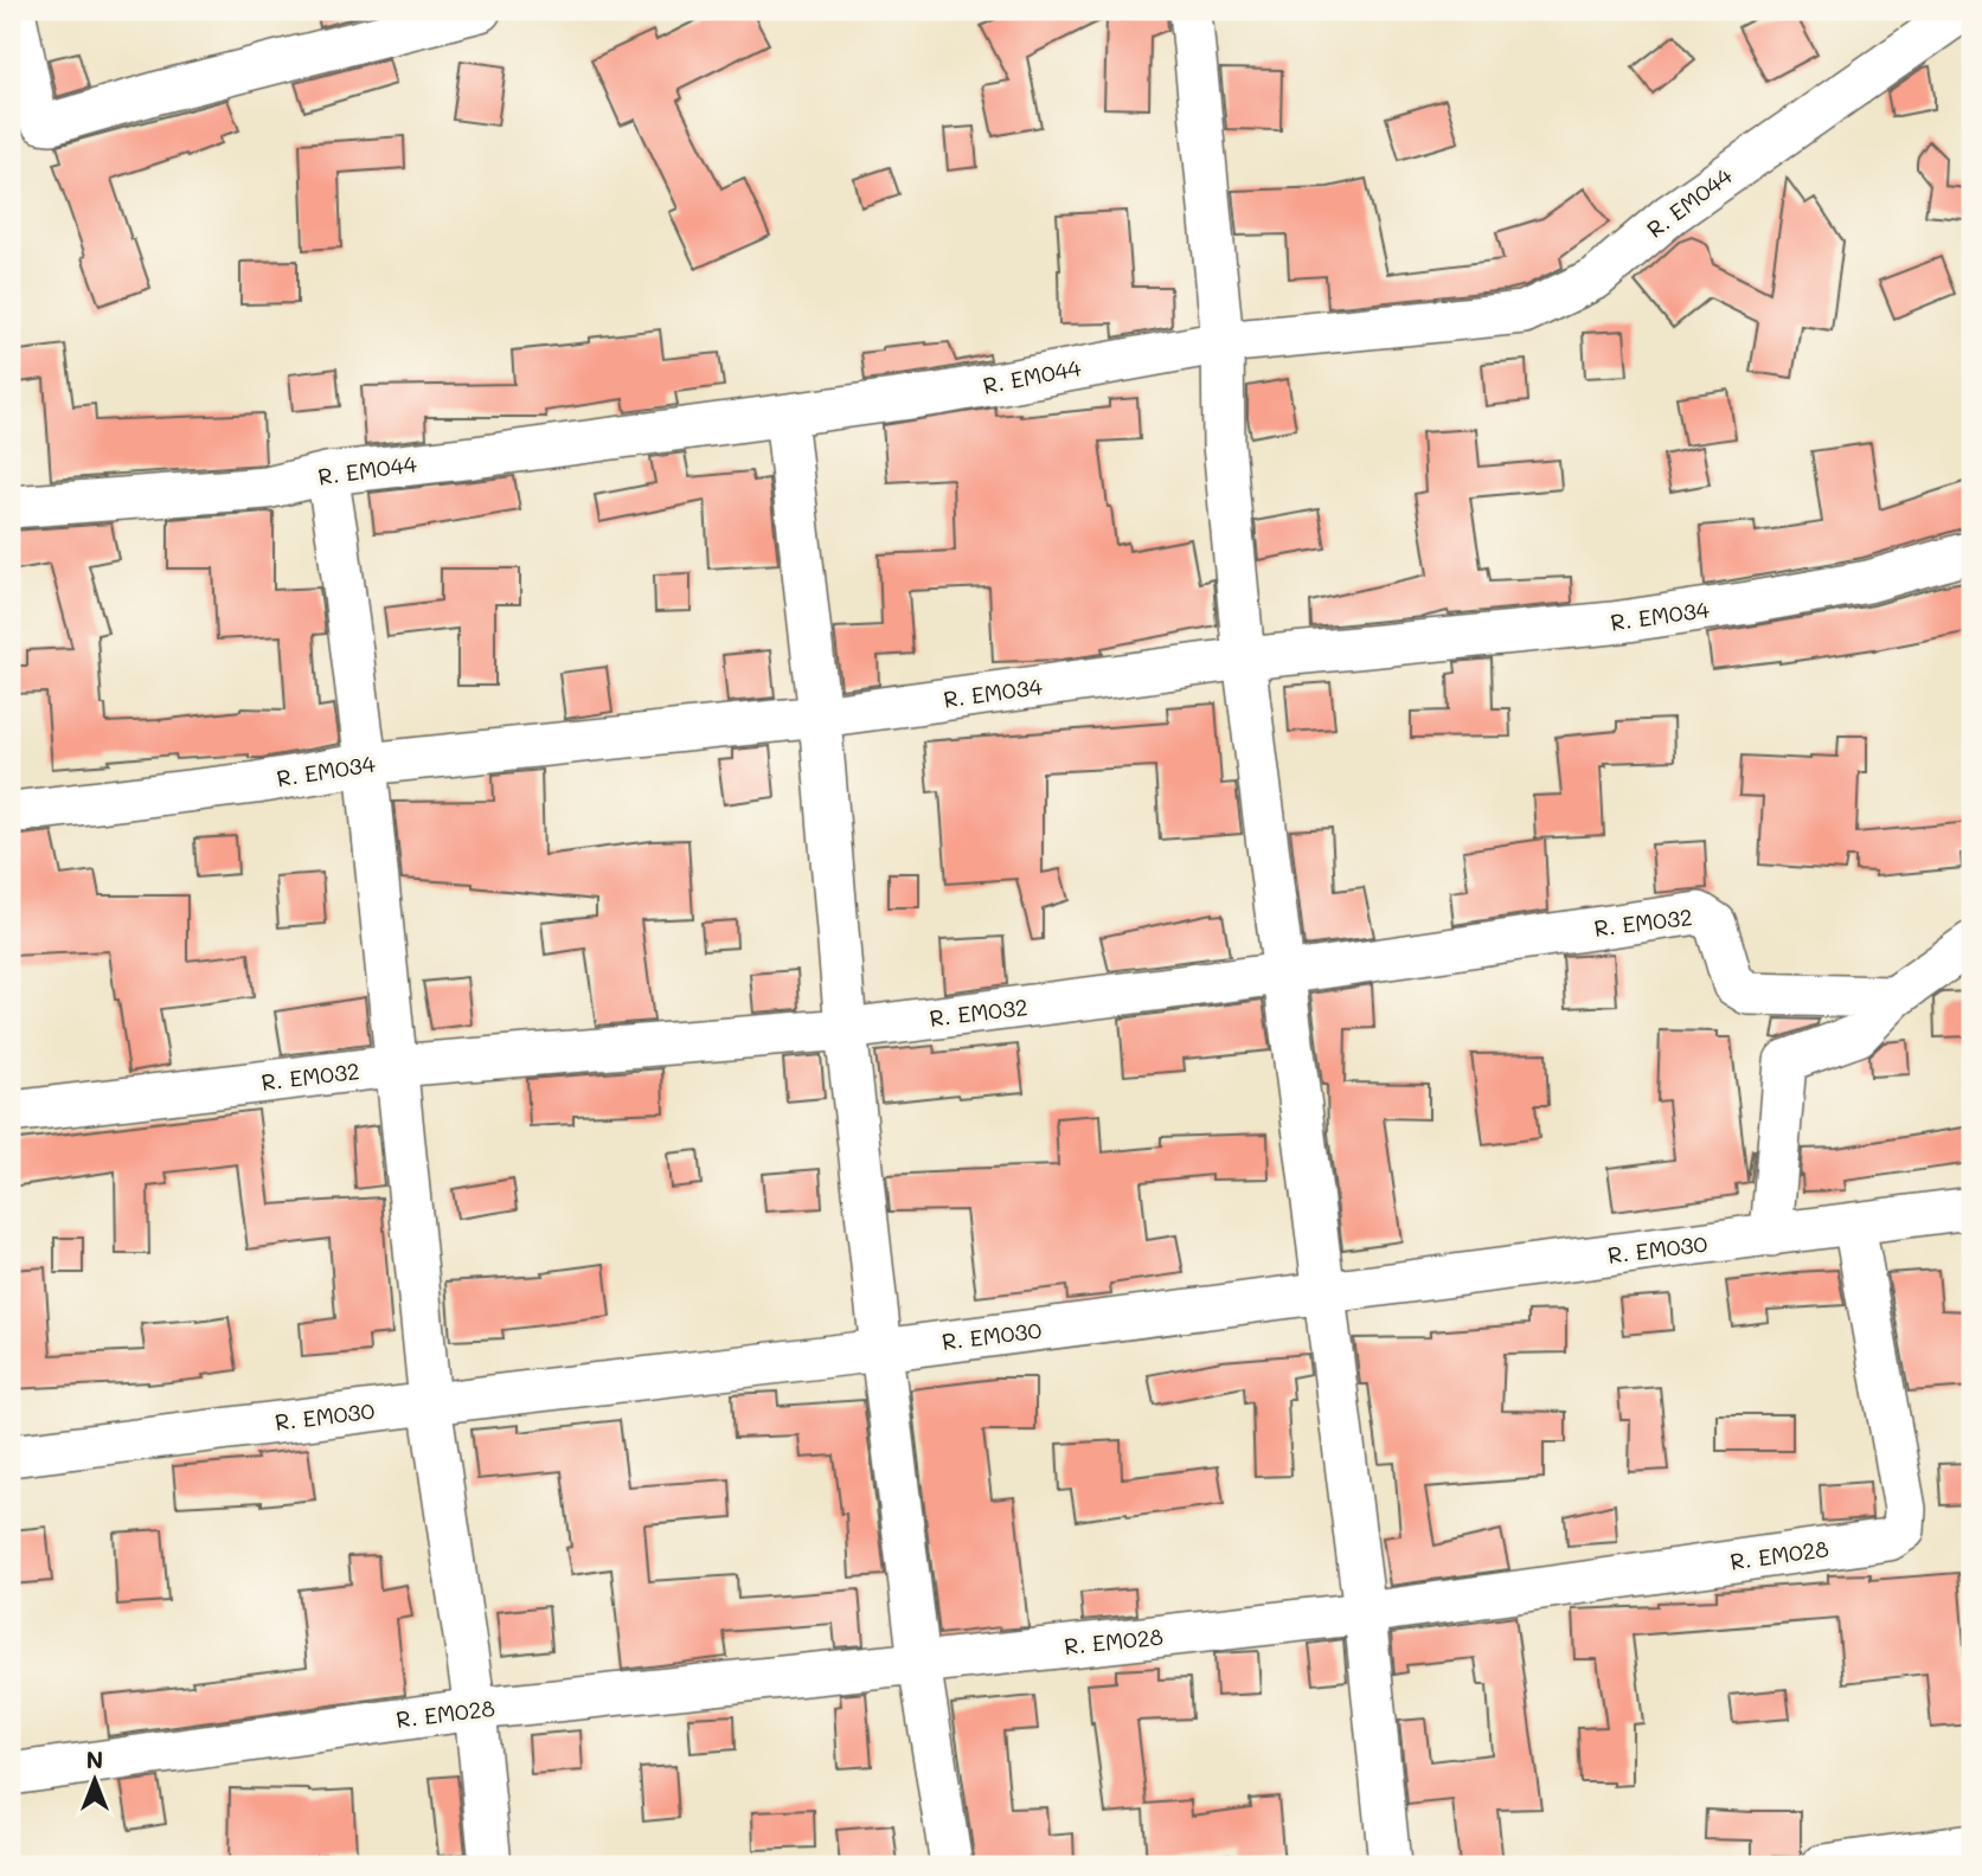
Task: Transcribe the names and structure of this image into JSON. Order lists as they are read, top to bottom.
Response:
{
  "streets": {
    "street": [
      "R. EM044",
      "R. EM034",
      "R. EM032",
      "R. EM030",
      "R. EM028"
    ]
  },
  "crossings": [
    ["R. EM030", "R. EM028"]
  ],
  "north": "top"
}
